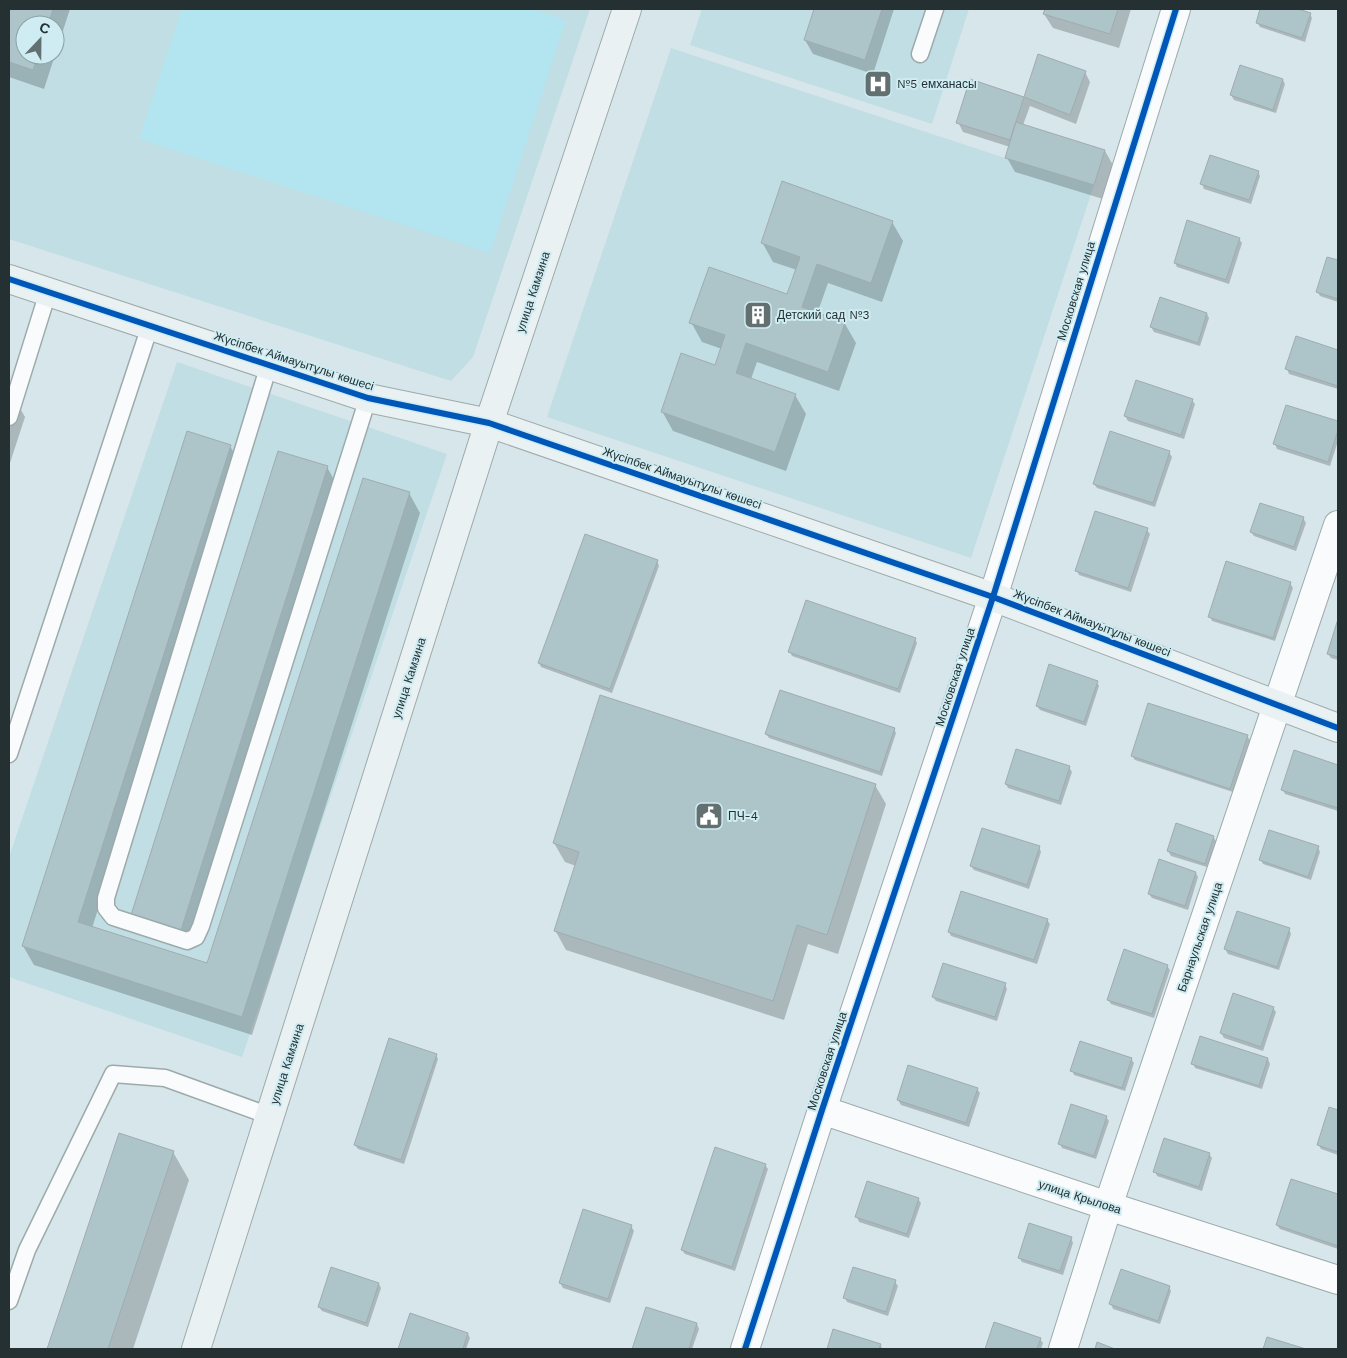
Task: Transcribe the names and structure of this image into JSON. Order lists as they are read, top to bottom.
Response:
{
  "streets": {
    "street": [
      "Московская улица",
      "улица Камзина",
      "Жүсіпбек Аймауытұлы көшесі",
      "Барнаульская улица",
      "улица Крылова"
    ]
  },
  "crossings": [
    ["Московская улица", "Жүсіпбек Аймауытұлы көшесі"],
    ["Московская улица", "улица Крылова"],
    ["улица Камзина", "Жүсіпбек Аймауытұлы көшесі"],
    ["Жүсіпбек Аймауытұлы көшесі", "Барнаульская улица"],
    ["Барнаульская улица", "улица Крылова"]
  ],
  "places": {
    "hospital": ["№5 емханасы"],
    "building": ["Детский сад №3"],
    "public building": ["ПЧ-4"]
  },
  "north": "top"
}
